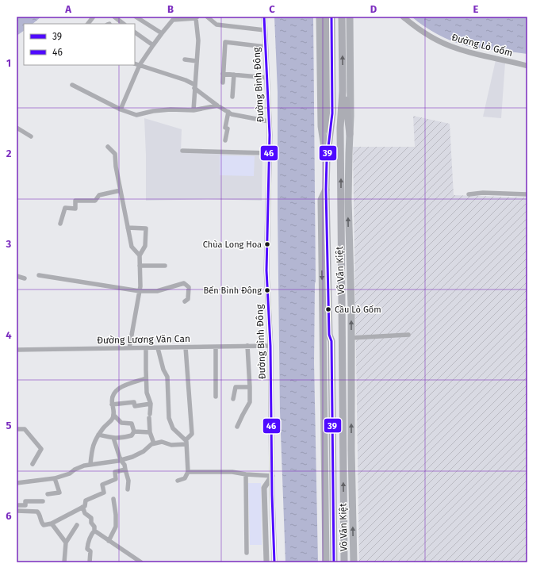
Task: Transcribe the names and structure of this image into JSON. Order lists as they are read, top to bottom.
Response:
{
  "streets": {
    "highway": ["Võ Văn Kiệt"],
    "street": ["Đường Lò Gốm", "Đường Bình Đông", "Đường Lương Văn Can"]
  },
  "crossings": [
    ["Đường Bình Đông", "Đường Lương Văn Can"]
  ],
  "places": ["Chùa Long Hoa", "Bến Bình Đông", "Cầu Lò Gốm"],
  "lines": ["transit line 39", "transit line 46"],
  "legend": ["39", "46"],
  "grid": {
    "columns": [
      "A",
      "B",
      "C",
      "D",
      "E"
    ],
    "rows": [
      "1",
      "2",
      "3",
      "4",
      "5",
      "6"
    ]
  }
}
